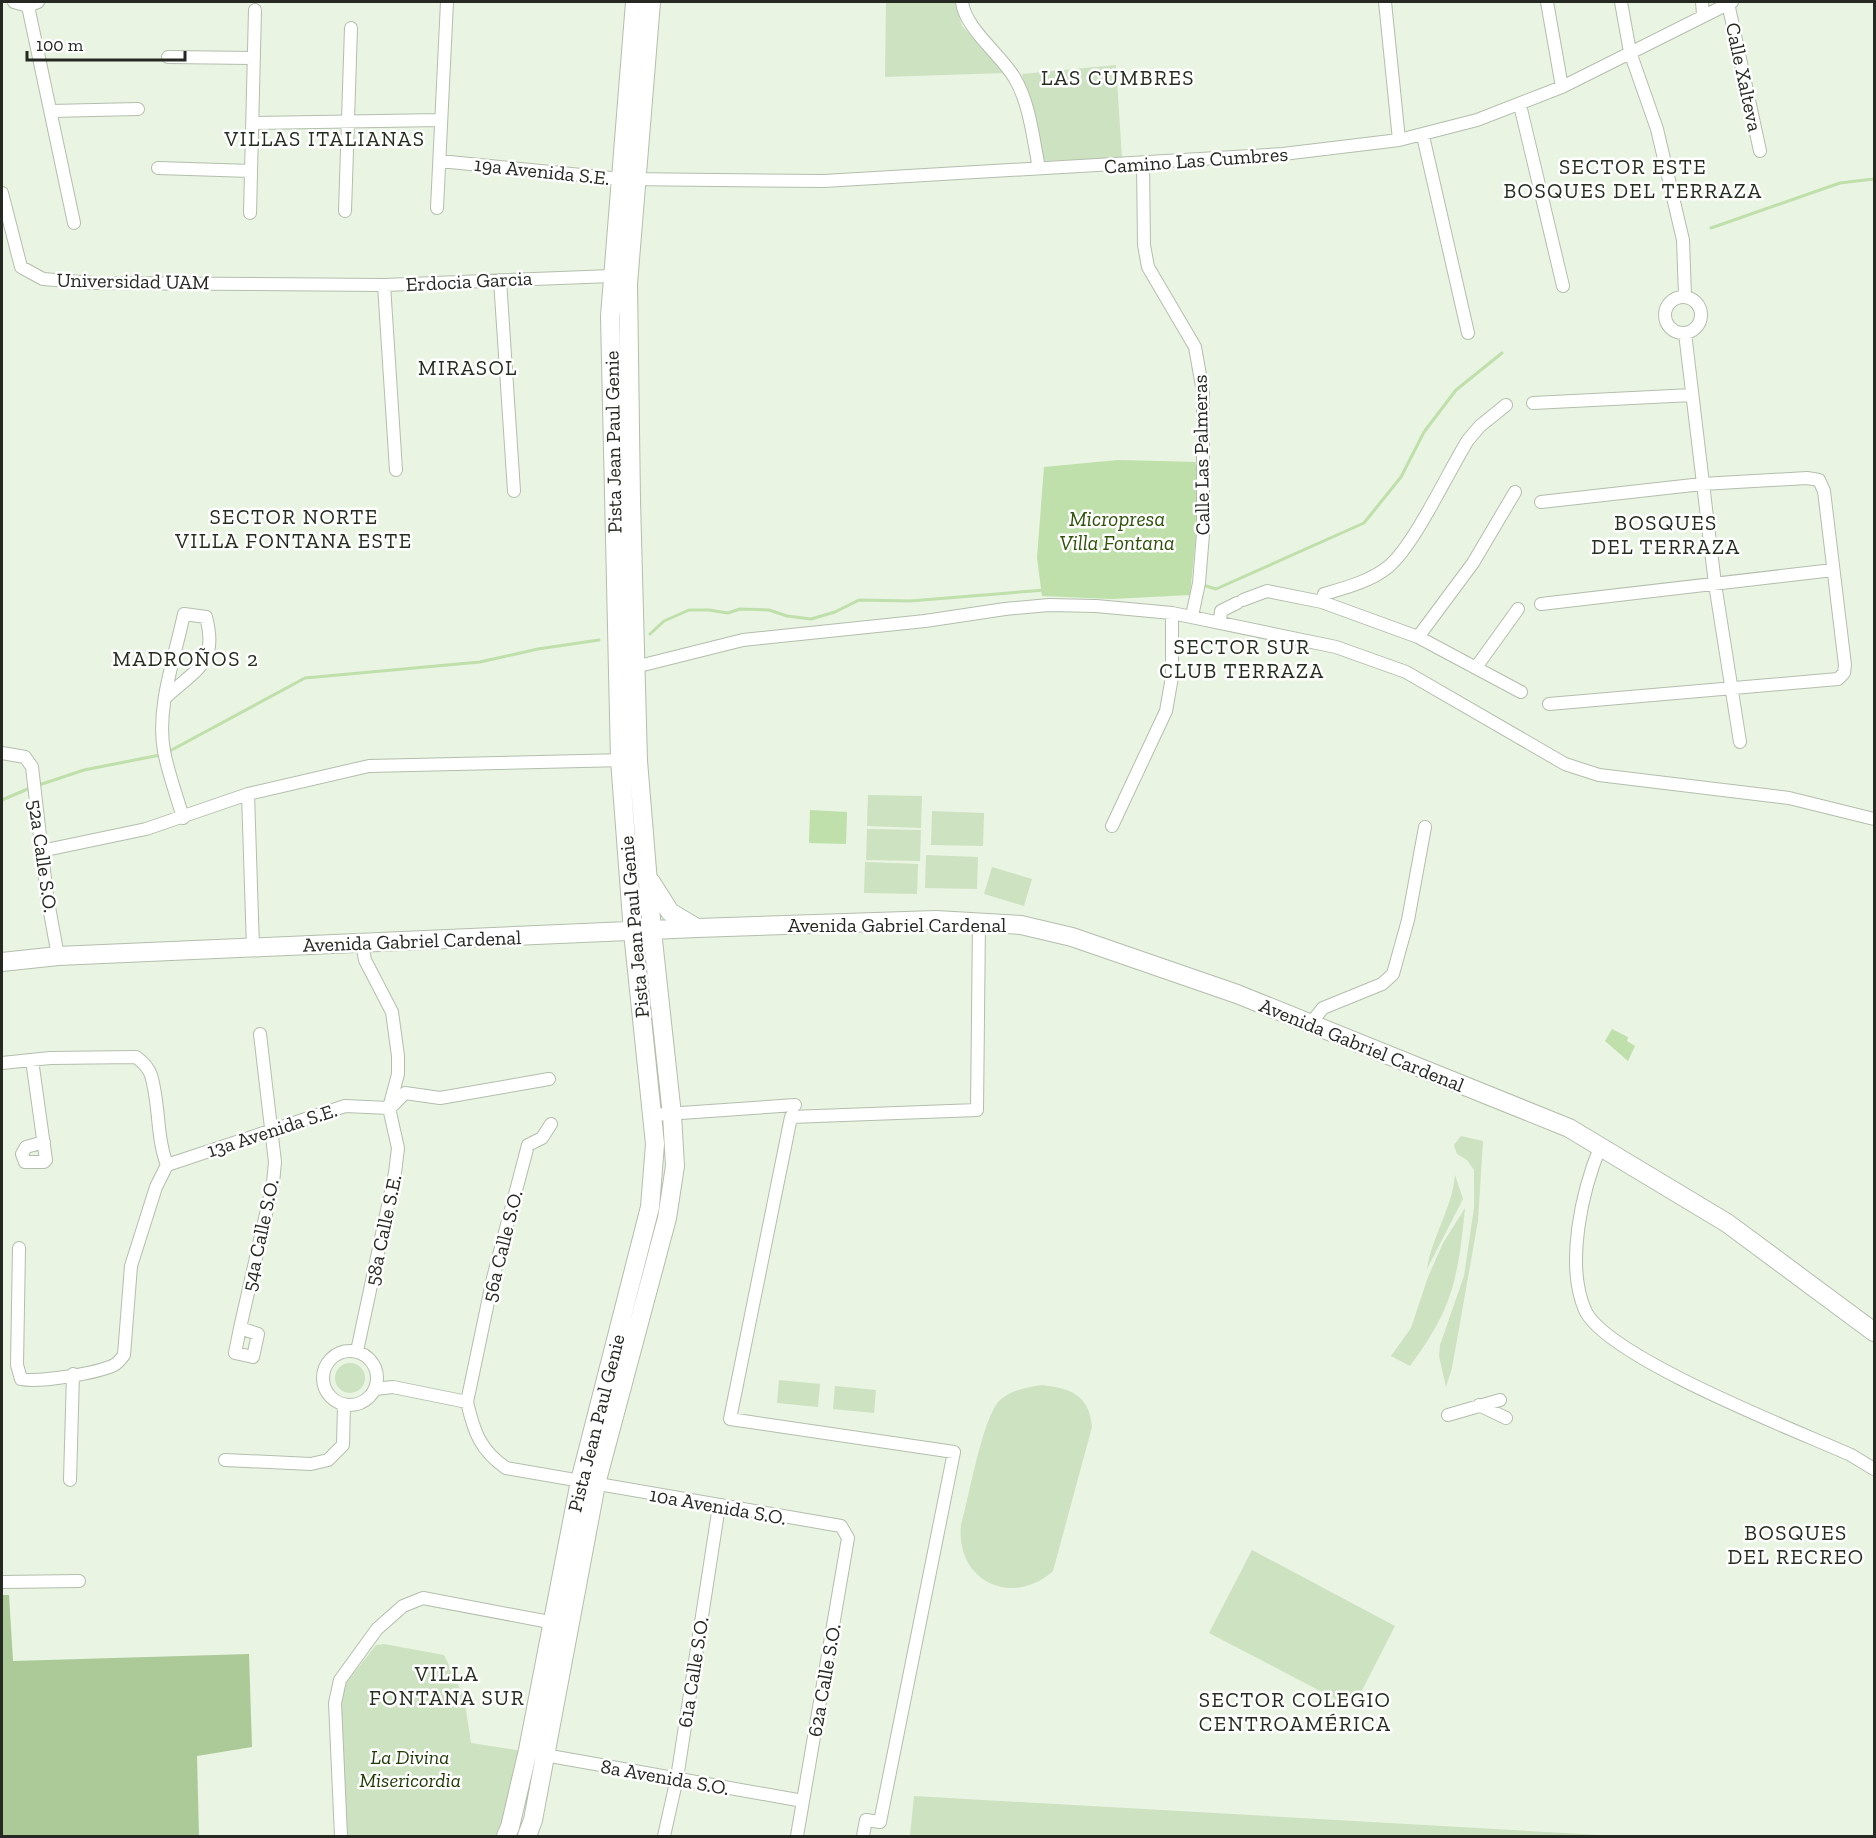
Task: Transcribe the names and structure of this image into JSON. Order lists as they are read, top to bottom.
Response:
{
  "streets": {
    "main road": ["Pista Jean Paul Genie", "Avenida Gabriel Cardenal"],
    "street": [
      "Calle Xalteva",
      "Camino Las Cumbres",
      "19a Avenida S.E.",
      "Universidad UAM",
      "Erdocia Garcia",
      "Calle Las Palmeras",
      "52a Calle S.O.",
      "13a Avenida S.E.",
      "58a Calle S.E.",
      "54a Calle S.O.",
      "56a Calle S.O.",
      "10a Avenida S.O.",
      "61a Calle S.O.",
      "62a Calle S.O.",
      "8a Avenida S.O."
    ]
  },
  "crossings": [
    ["Calle Xalteva", "Camino Las Cumbres"],
    ["Camino Las Cumbres", "19a Avenida S.E."],
    ["Camino Las Cumbres", "Pista Jean Paul Genie"],
    ["Camino Las Cumbres", "Calle Las Palmeras"],
    ["19a Avenida S.E.", "Pista Jean Paul Genie"],
    ["Universidad UAM", "Erdocia Garcia"],
    ["Erdocia Garcia", "Pista Jean Paul Genie"],
    ["Pista Jean Paul Genie", "Avenida Gabriel Cardenal"],
    ["Pista Jean Paul Genie", "10a Avenida S.O."],
    ["Pista Jean Paul Genie", "8a Avenida S.O."],
    ["52a Calle S.O.", "Avenida Gabriel Cardenal"],
    ["13a Avenida S.E.", "58a Calle S.E."],
    ["13a Avenida S.E.", "54a Calle S.O."],
    ["56a Calle S.O.", "10a Avenida S.O."],
    ["10a Avenida S.O.", "61a Calle S.O."],
    ["10a Avenida S.O.", "62a Calle S.O."],
    ["61a Calle S.O.", "8a Avenida S.O."],
    ["62a Calle S.O.", "8a Avenida S.O."]
  ],
  "districts": [
    "LAS CUMBRES",
    "VILLAS ITALIANAS",
    "SECTOR ESTE BOSQUES DEL TERRAZA",
    "MIRASOL",
    "SECTOR NORTE VILLA FONTANA ESTE",
    "BOSQUES DEL TERRAZA",
    "SECTOR SUR CLUB TERRAZA",
    "MADROÑOS 2",
    "BOSQUES DEL RECREO",
    "VILLA FONTANA SUR",
    "SECTOR COLEGIO CENTROAMÉRICA"
  ],
  "water": ["Micropresa Villa Fontana"],
  "parks": ["La Divina Misericordia"],
  "scale_bar": "100 m"
}
